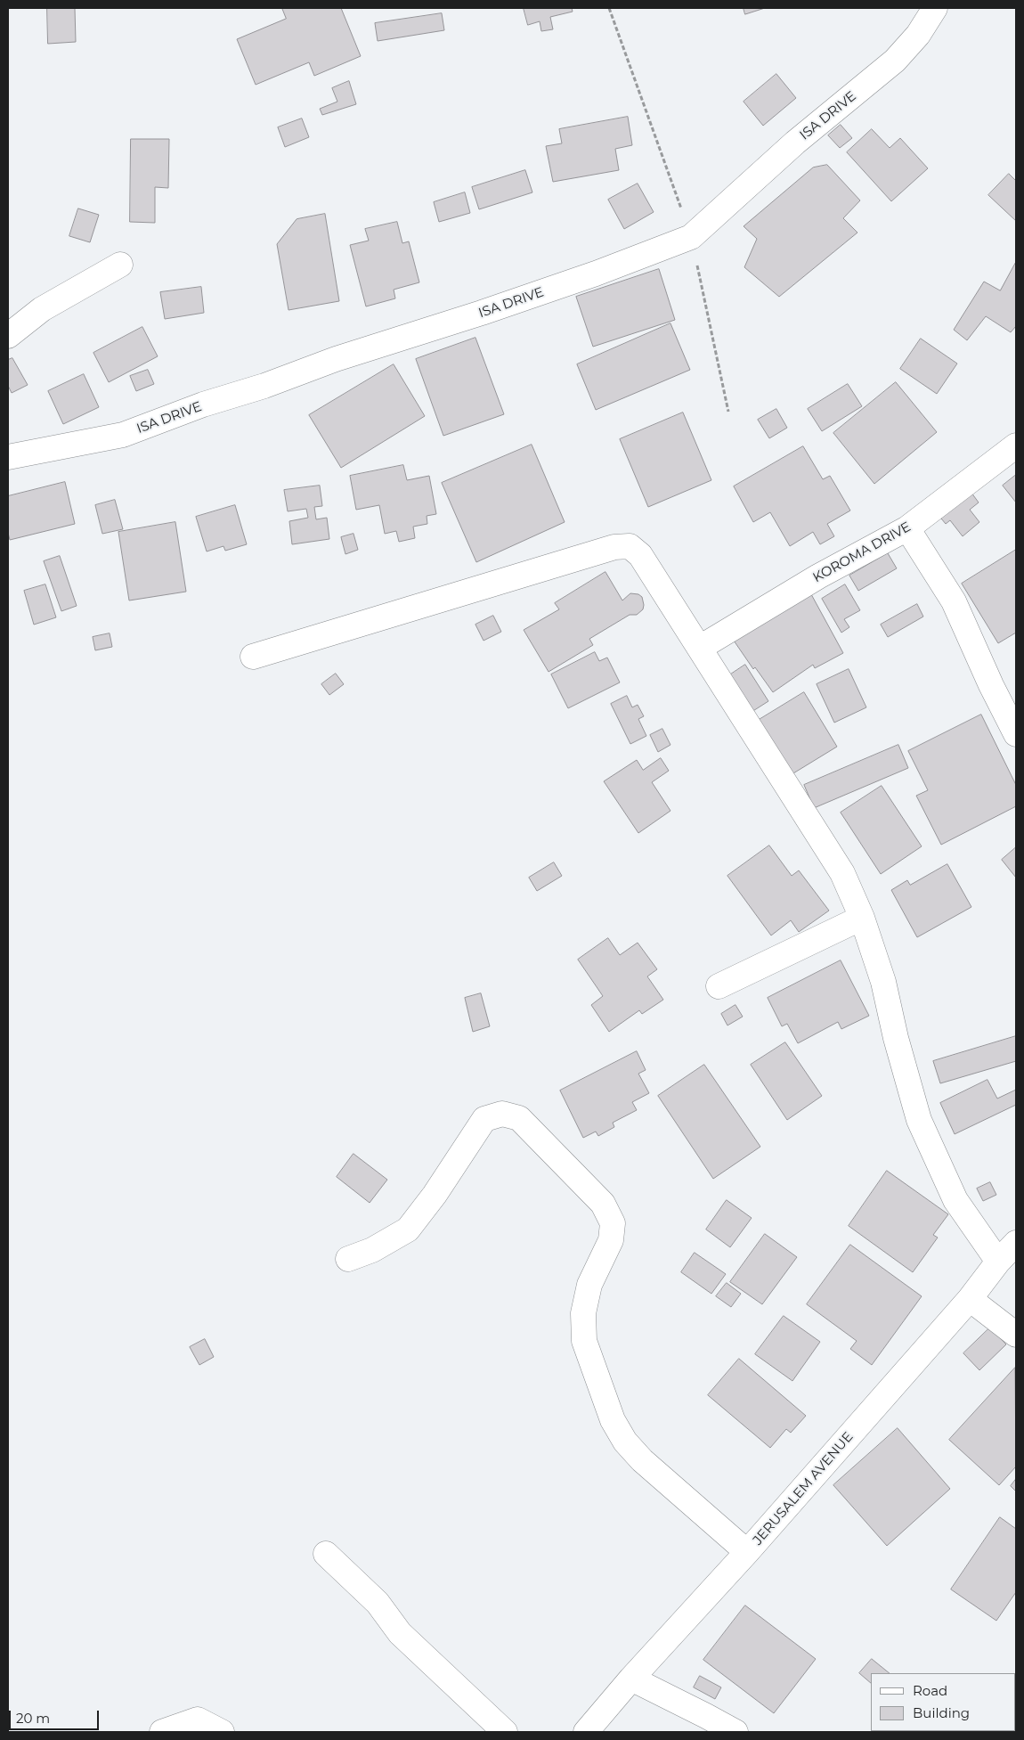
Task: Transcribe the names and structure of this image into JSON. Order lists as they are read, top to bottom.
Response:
{
  "streets": {
    "street": ["ISA DRIVE", "KOROMA DRIVE", "JERUSALEM AVENUE"]
  },
  "legend": ["Road", "Building"],
  "scale_bar": "20 m"
}
